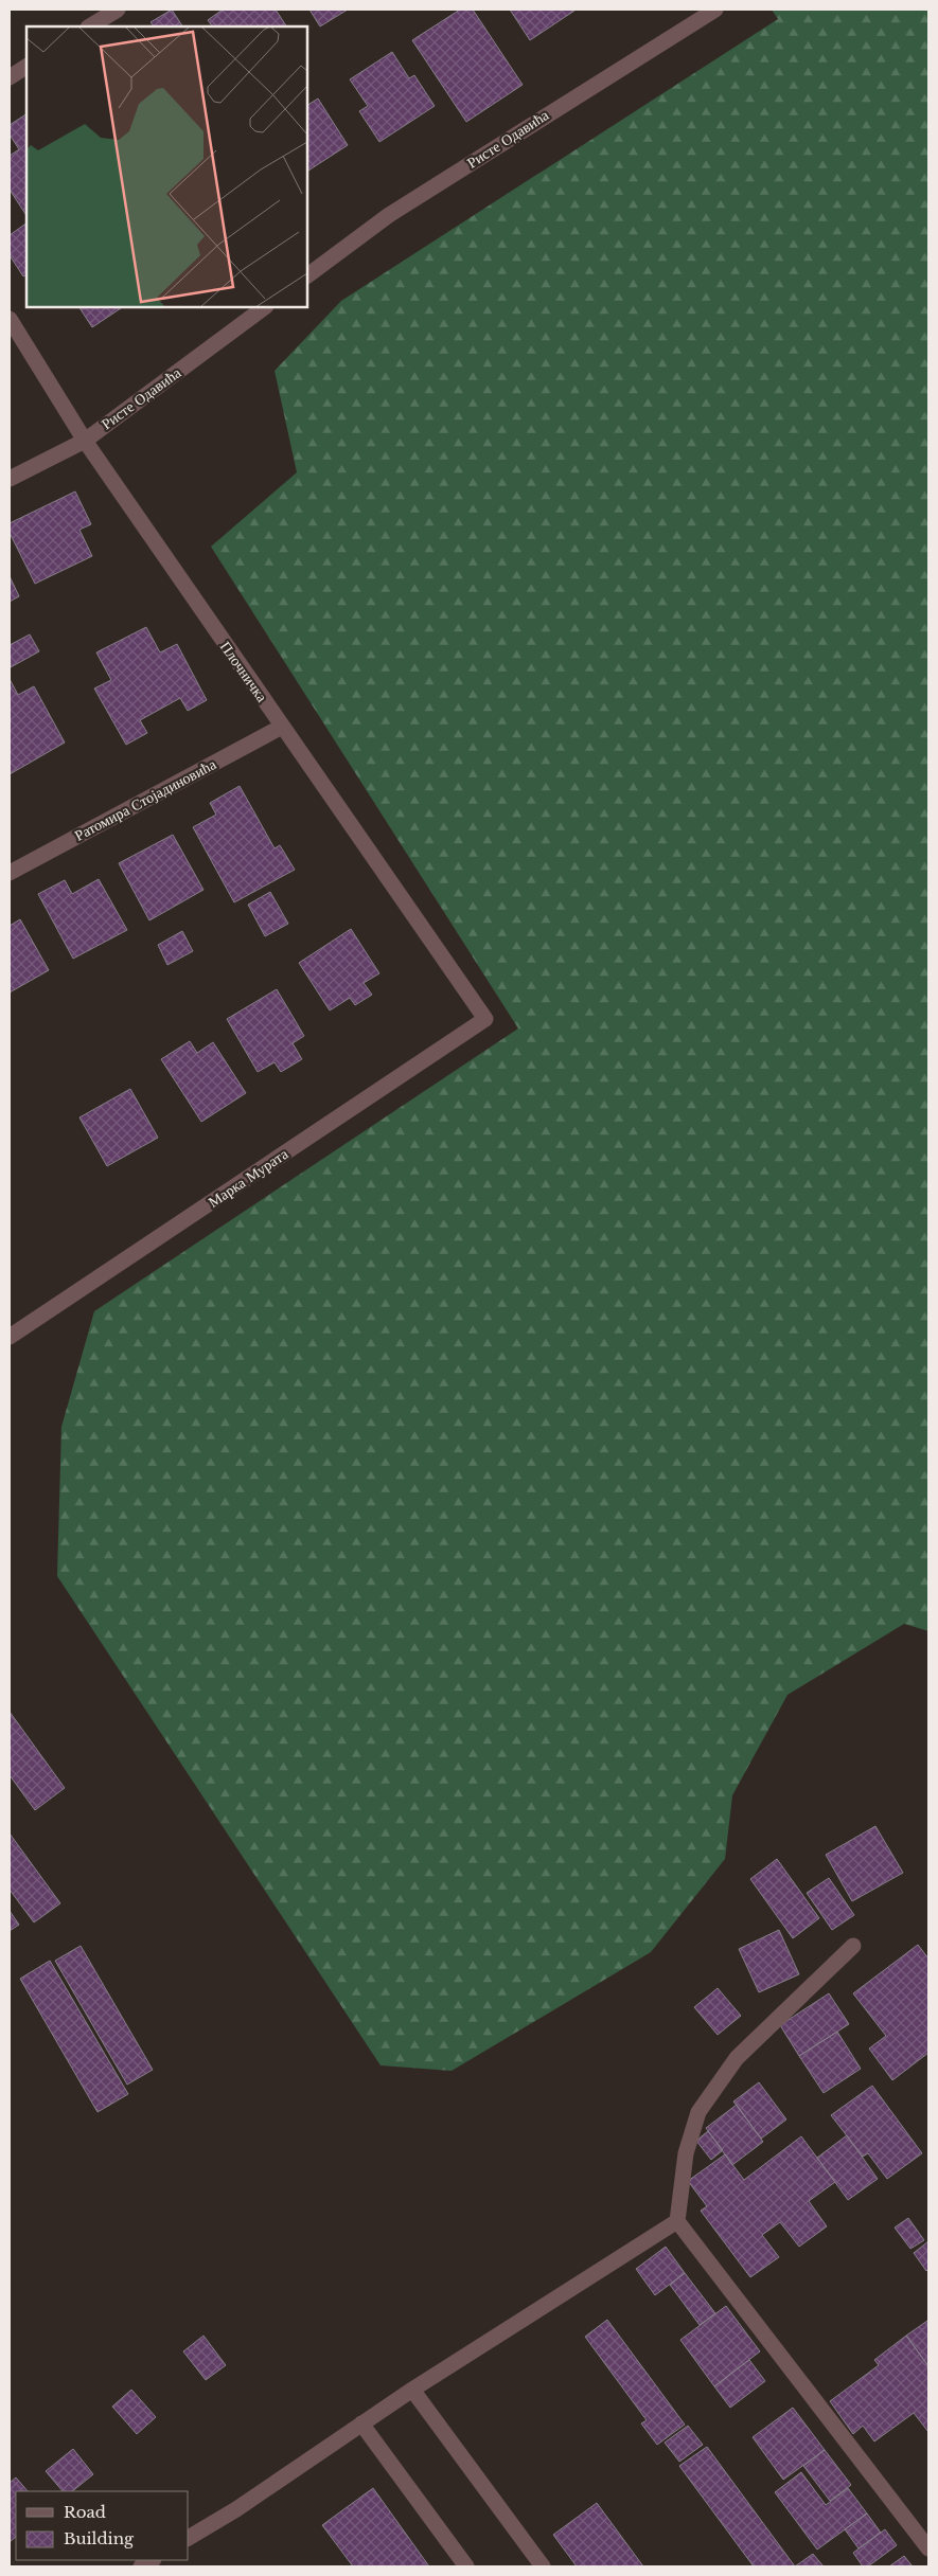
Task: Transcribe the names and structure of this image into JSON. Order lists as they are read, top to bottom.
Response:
{
  "streets": {
    "street": [
      "Ристе Одавића",
      "Плочничка",
      "Ратомира Стојадиновића",
      "Марка Мурата"
    ]
  },
  "crossings": [
    ["Ристе Одавића", "Плочничка"],
    ["Плочничка", "Ратомира Стојадиновића"],
    ["Плочничка", "Марка Мурата"]
  ],
  "legend": ["Road", "Building"]
}
